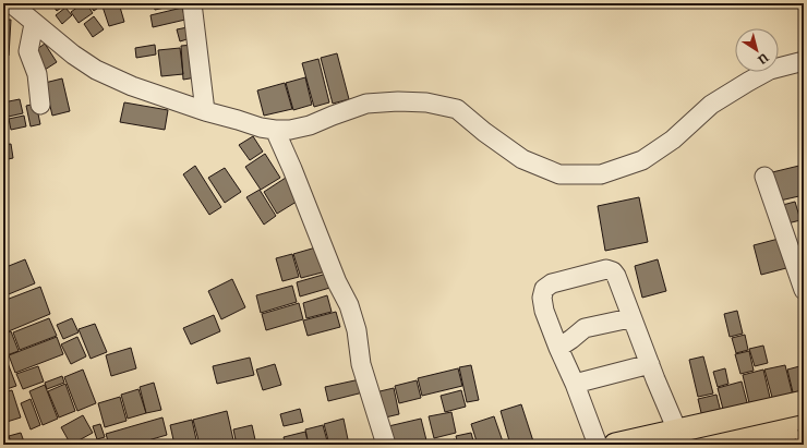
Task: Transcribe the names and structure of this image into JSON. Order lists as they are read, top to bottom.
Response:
{
  "north": "bottom right"
}
